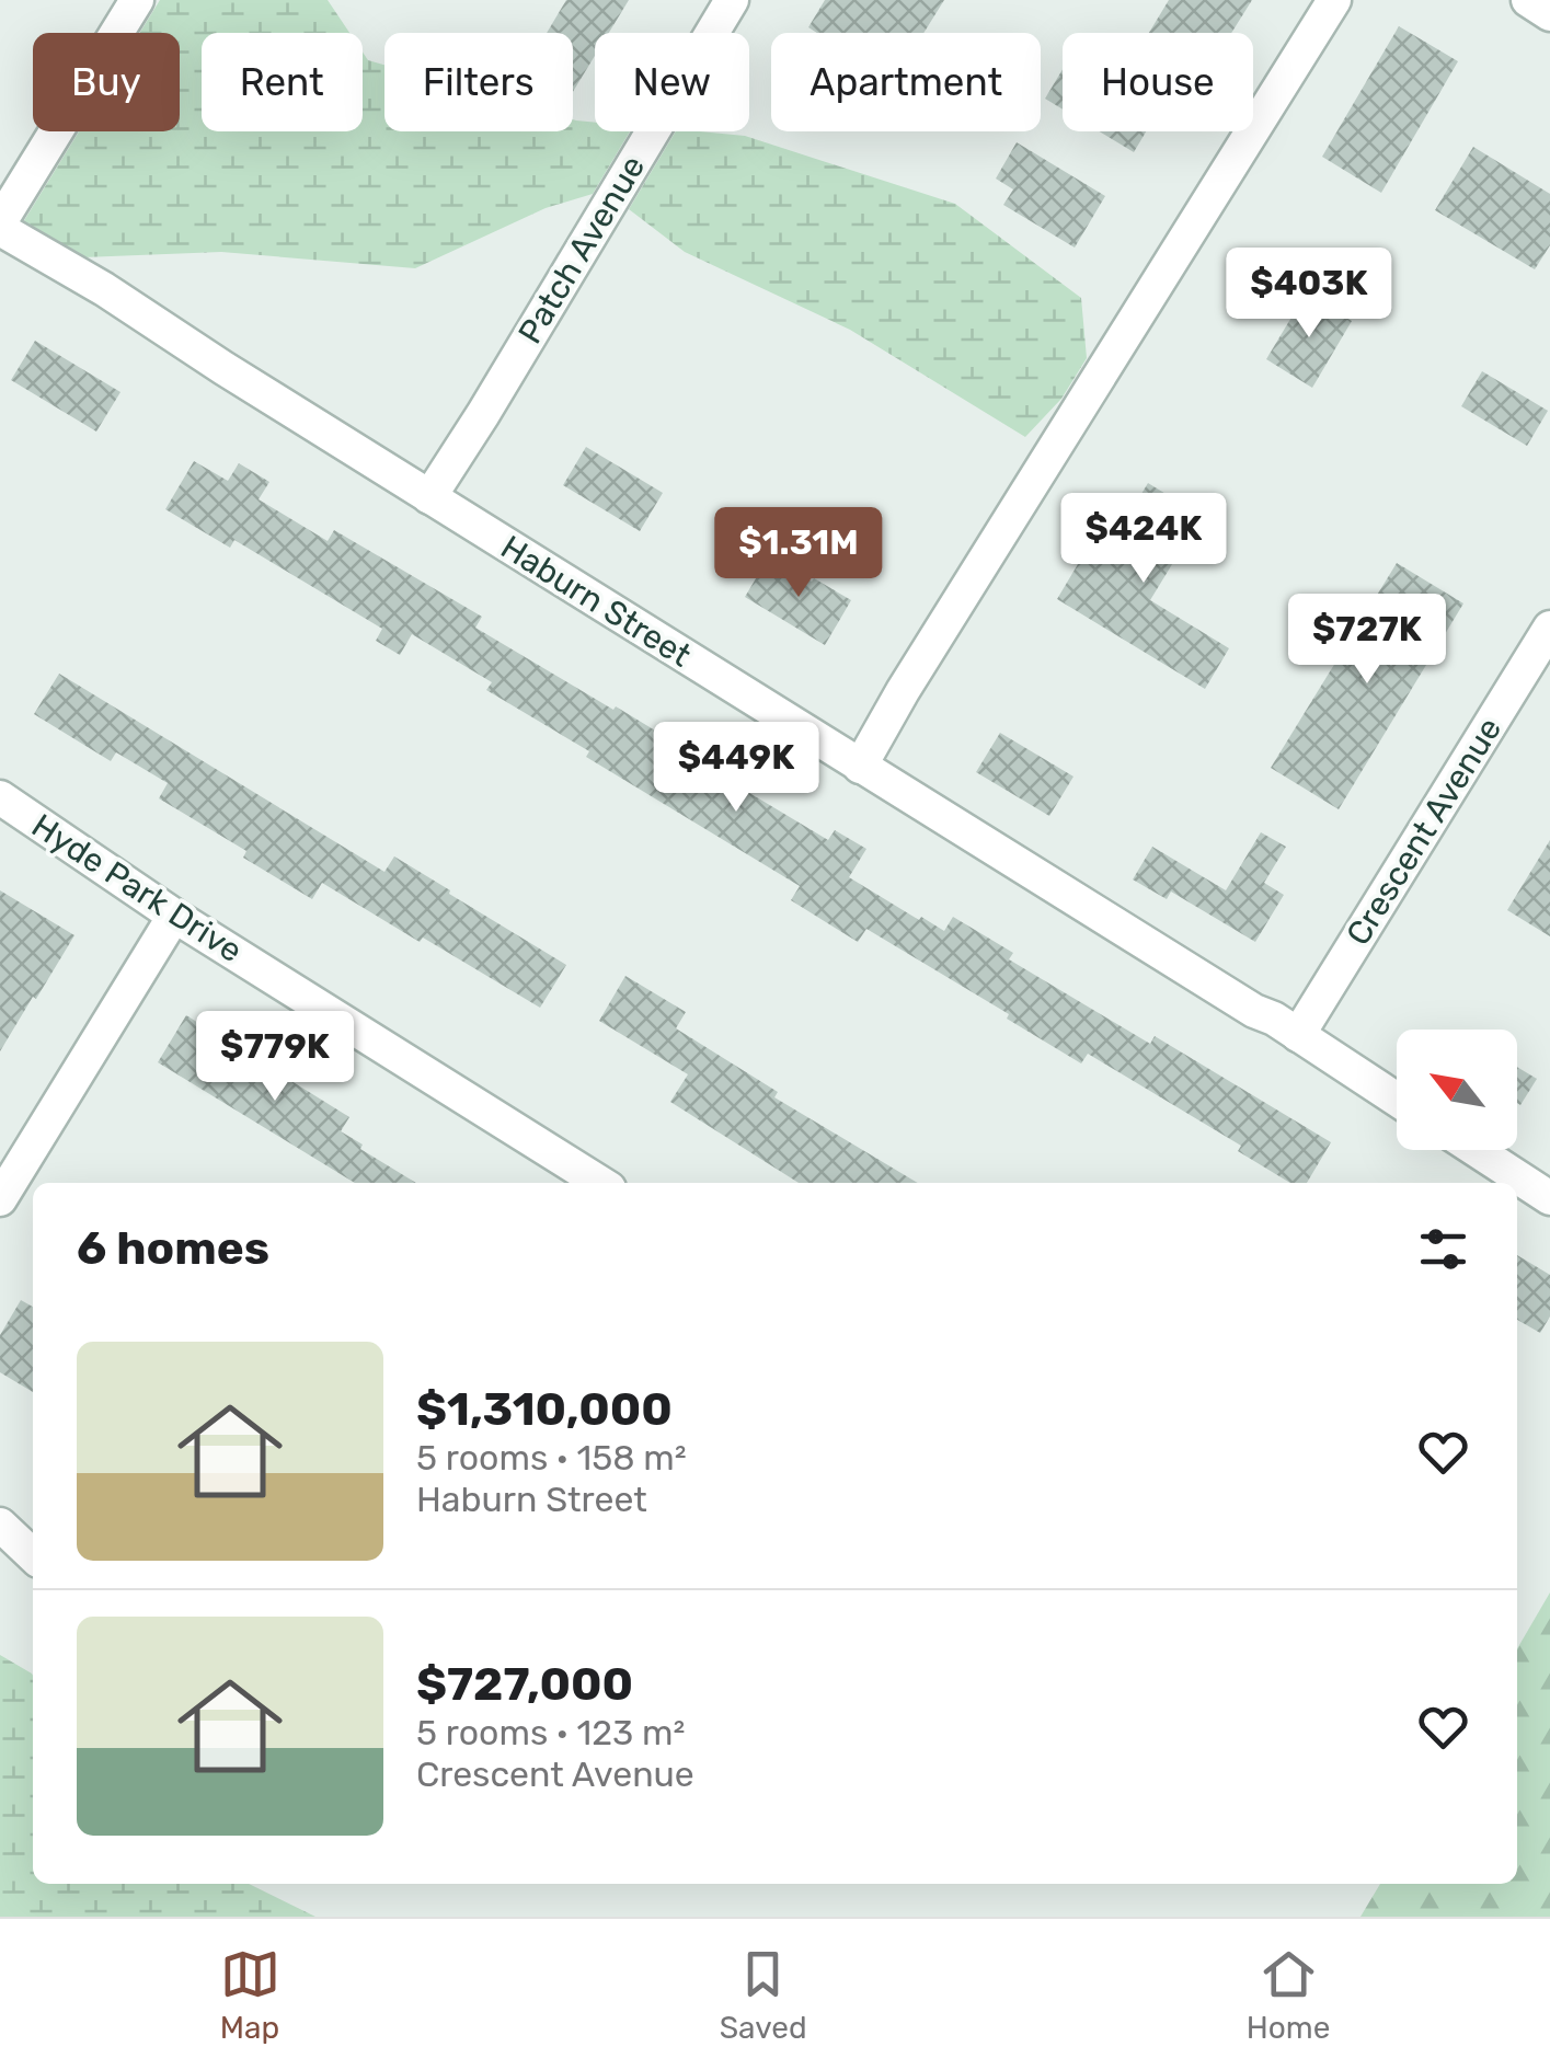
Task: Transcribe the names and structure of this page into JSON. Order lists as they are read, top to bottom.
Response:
{
  "streets": {
    "street": [
      "Patch Avenue",
      "Haburn Street",
      "Crescent Avenue",
      "Hyde Park Drive"
    ]
  },
  "crossings": [
    ["Patch Avenue", "Haburn Street"],
    ["Haburn Street", "Crescent Avenue"]
  ],
  "north": "top left",
  "page": {
    "chip": [
      "Buy",
      "Rent",
      "Filters",
      "New",
      "Apartment",
      "House"
    ],
    "price": [
      "$403K",
      "$424K",
      "$1.31M",
      "$727K",
      "$449K",
      "$779K"
    ],
    "heading": "6 homes",
    "list": [
      {
        "name": "$1,310,000",
        "note": "5 rooms · 158 m² · Haburn Street"
      },
      {
        "name": "$727,000",
        "note": "5 rooms · 123 m² · Crescent Avenue"
      }
    ],
    "tabs": ["Map", "Saved", "Home"]
  }
}
